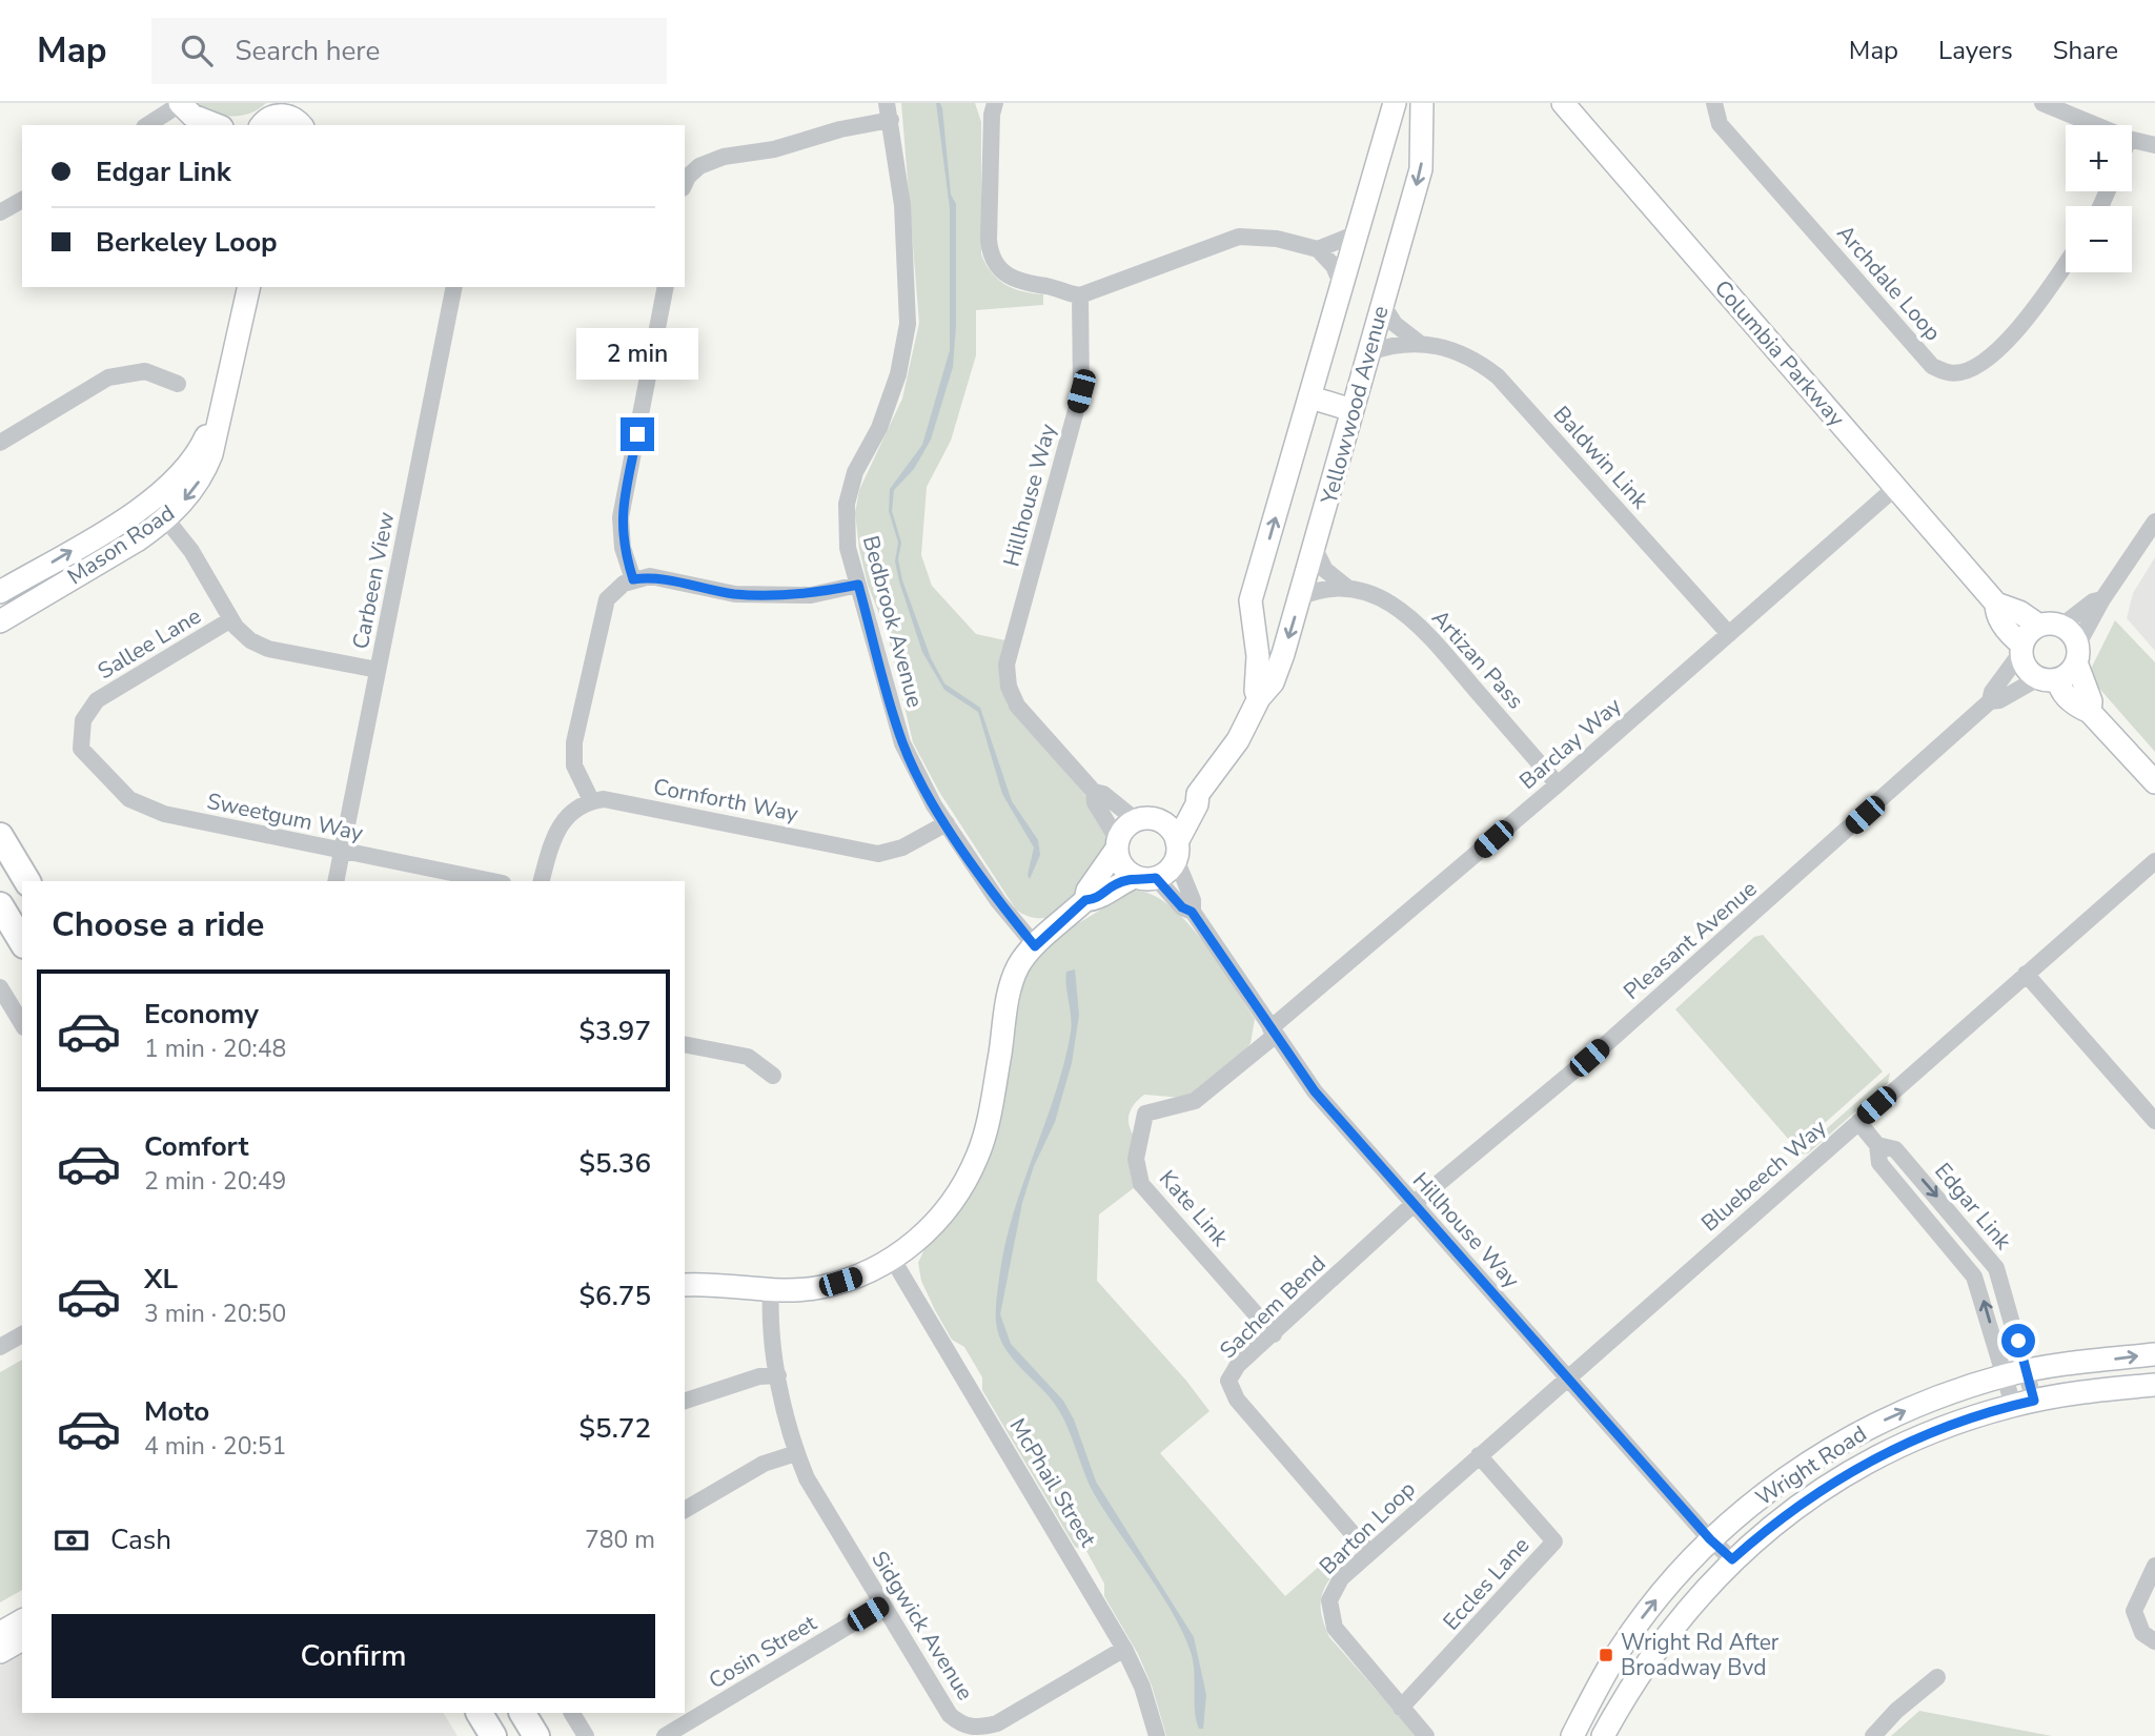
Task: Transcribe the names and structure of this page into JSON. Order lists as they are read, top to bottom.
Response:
{
  "streets": {
    "street": [
      "Archdale Loop",
      "Columbia Parkway",
      "Yellowwood Avenue",
      "Baldwin Link",
      "Hillhouse Way",
      "Mason Road",
      "Carbeen View",
      "Bedbrook Avenue",
      "Sallee Lane",
      "Artizan Pass",
      "Barclay Way",
      "Cornforth Way",
      "Sweetgum Way",
      "Pleasant Avenue",
      "Bluebeech Way",
      "Edgar Link",
      "Kate Link",
      "Sachem Bend",
      "Wright Road",
      "McPhail Street",
      "Barton Loop",
      "Eccles Lane",
      "Sidgwick Avenue",
      "Cosin Street"
    ]
  },
  "crossings": [
    ["Columbia Parkway", "Barclay Way"],
    ["Columbia Parkway", "Pleasant Avenue"],
    ["Yellowwood Avenue", "Baldwin Link"],
    ["Yellowwood Avenue", "Hillhouse Way"],
    ["Yellowwood Avenue", "Artizan Pass"],
    ["Baldwin Link", "Barclay Way"],
    ["Hillhouse Way", "Barclay Way"],
    ["Hillhouse Way", "Pleasant Avenue"],
    ["Hillhouse Way", "Bluebeech Way"],
    ["Hillhouse Way", "Kate Link"],
    ["Hillhouse Way", "Sachem Bend"],
    ["Hillhouse Way", "Wright Road"],
    ["Hillhouse Way", "Barton Loop"],
    ["Carbeen View", "Sweetgum Way"],
    ["Bedbrook Avenue", "Cornforth Way"],
    ["Sallee Lane", "Sweetgum Way"],
    ["Artizan Pass", "Barclay Way"],
    ["Barclay Way", "Kate Link"],
    ["Pleasant Avenue", "Sachem Bend"],
    ["Bluebeech Way", "Edgar Link"],
    ["Bluebeech Way", "Barton Loop"],
    ["Edgar Link", "Wright Road"],
    ["Kate Link", "Sachem Bend"],
    ["Sachem Bend", "Barton Loop"],
    ["McPhail Street", "Sidgwick Avenue"],
    ["Barton Loop", "Eccles Lane"],
    ["Sidgwick Avenue", "Cosin Street"]
  ],
  "places": {
    "transit": ["Wright Rd After Broadway Bvd"]
  },
  "page": {
    "header": "Map",
    "search": "Search here",
    "nav": ["Map", "Layers", "Share"],
    "map_buttons": ["+", "−"],
    "banner": ["Edgar Link", "Berkeley Loop"],
    "bubble": "2 min",
    "heading": "Choose a ride",
    "list": [
      {
        "name": "Economy",
        "note": "1 min · 20:48",
        "value": "$3.97"
      },
      {
        "name": "Comfort",
        "note": "2 min · 20:49",
        "value": "$5.36"
      },
      {
        "name": "XL",
        "note": "3 min · 20:50",
        "value": "$6.75"
      },
      {
        "name": "Moto",
        "note": "4 min · 20:51",
        "value": "$5.72"
      }
    ],
    "pay": ["Cash", "780 m"],
    "buttons": "Confirm"
  }
}
